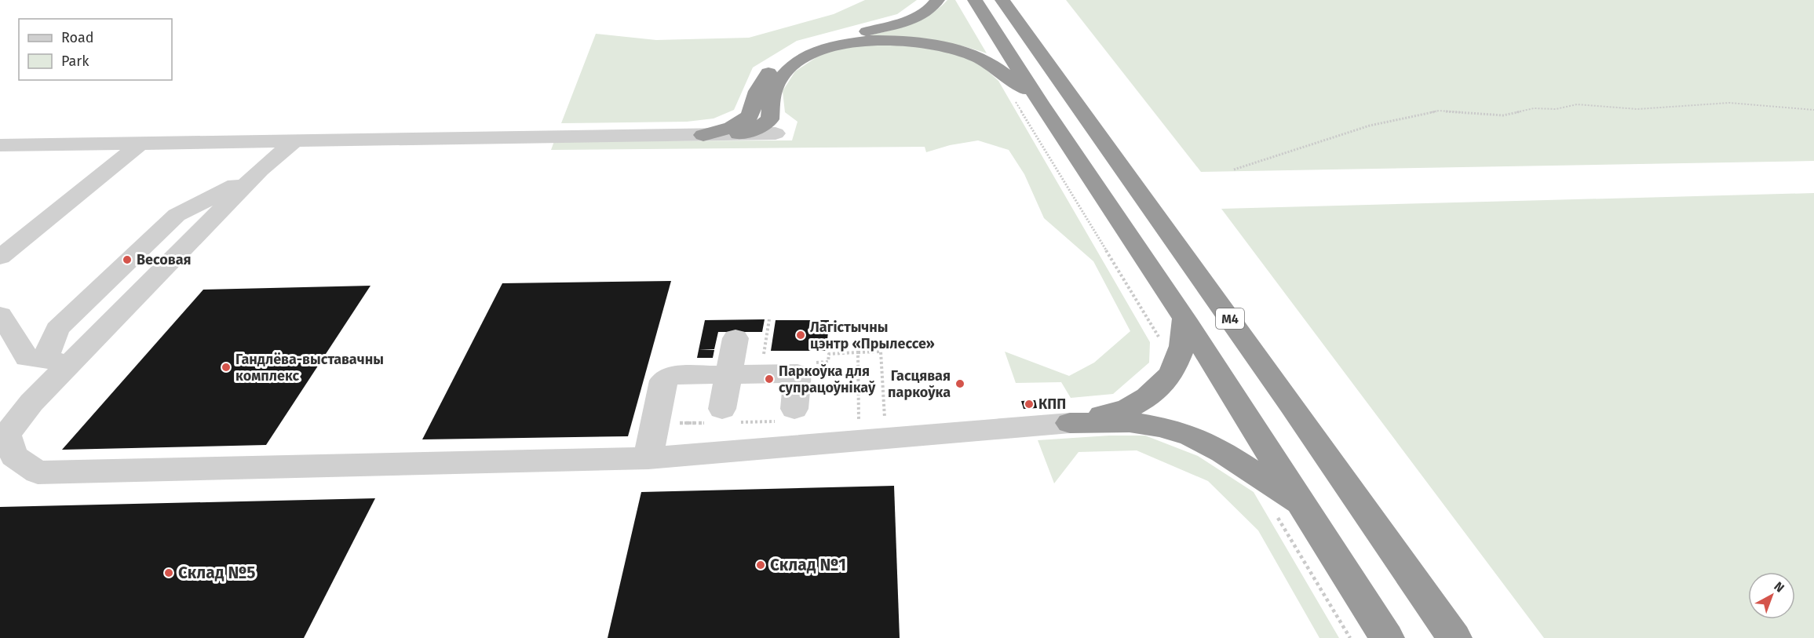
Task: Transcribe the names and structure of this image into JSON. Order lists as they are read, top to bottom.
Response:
{
  "streets": {
    "highway": ["М4"]
  },
  "places": [
    "Весовая",
    "Лагістычны цэнтр «Прылессе»",
    "Гандлёва-выставачны комплекс",
    "Паркоўка для супрацоўнікаў",
    "Гасцявая паркоўка",
    "КПП",
    "Склад №1",
    "Склад №5"
  ],
  "legend": ["Road", "Park"],
  "north": "top right"
}
